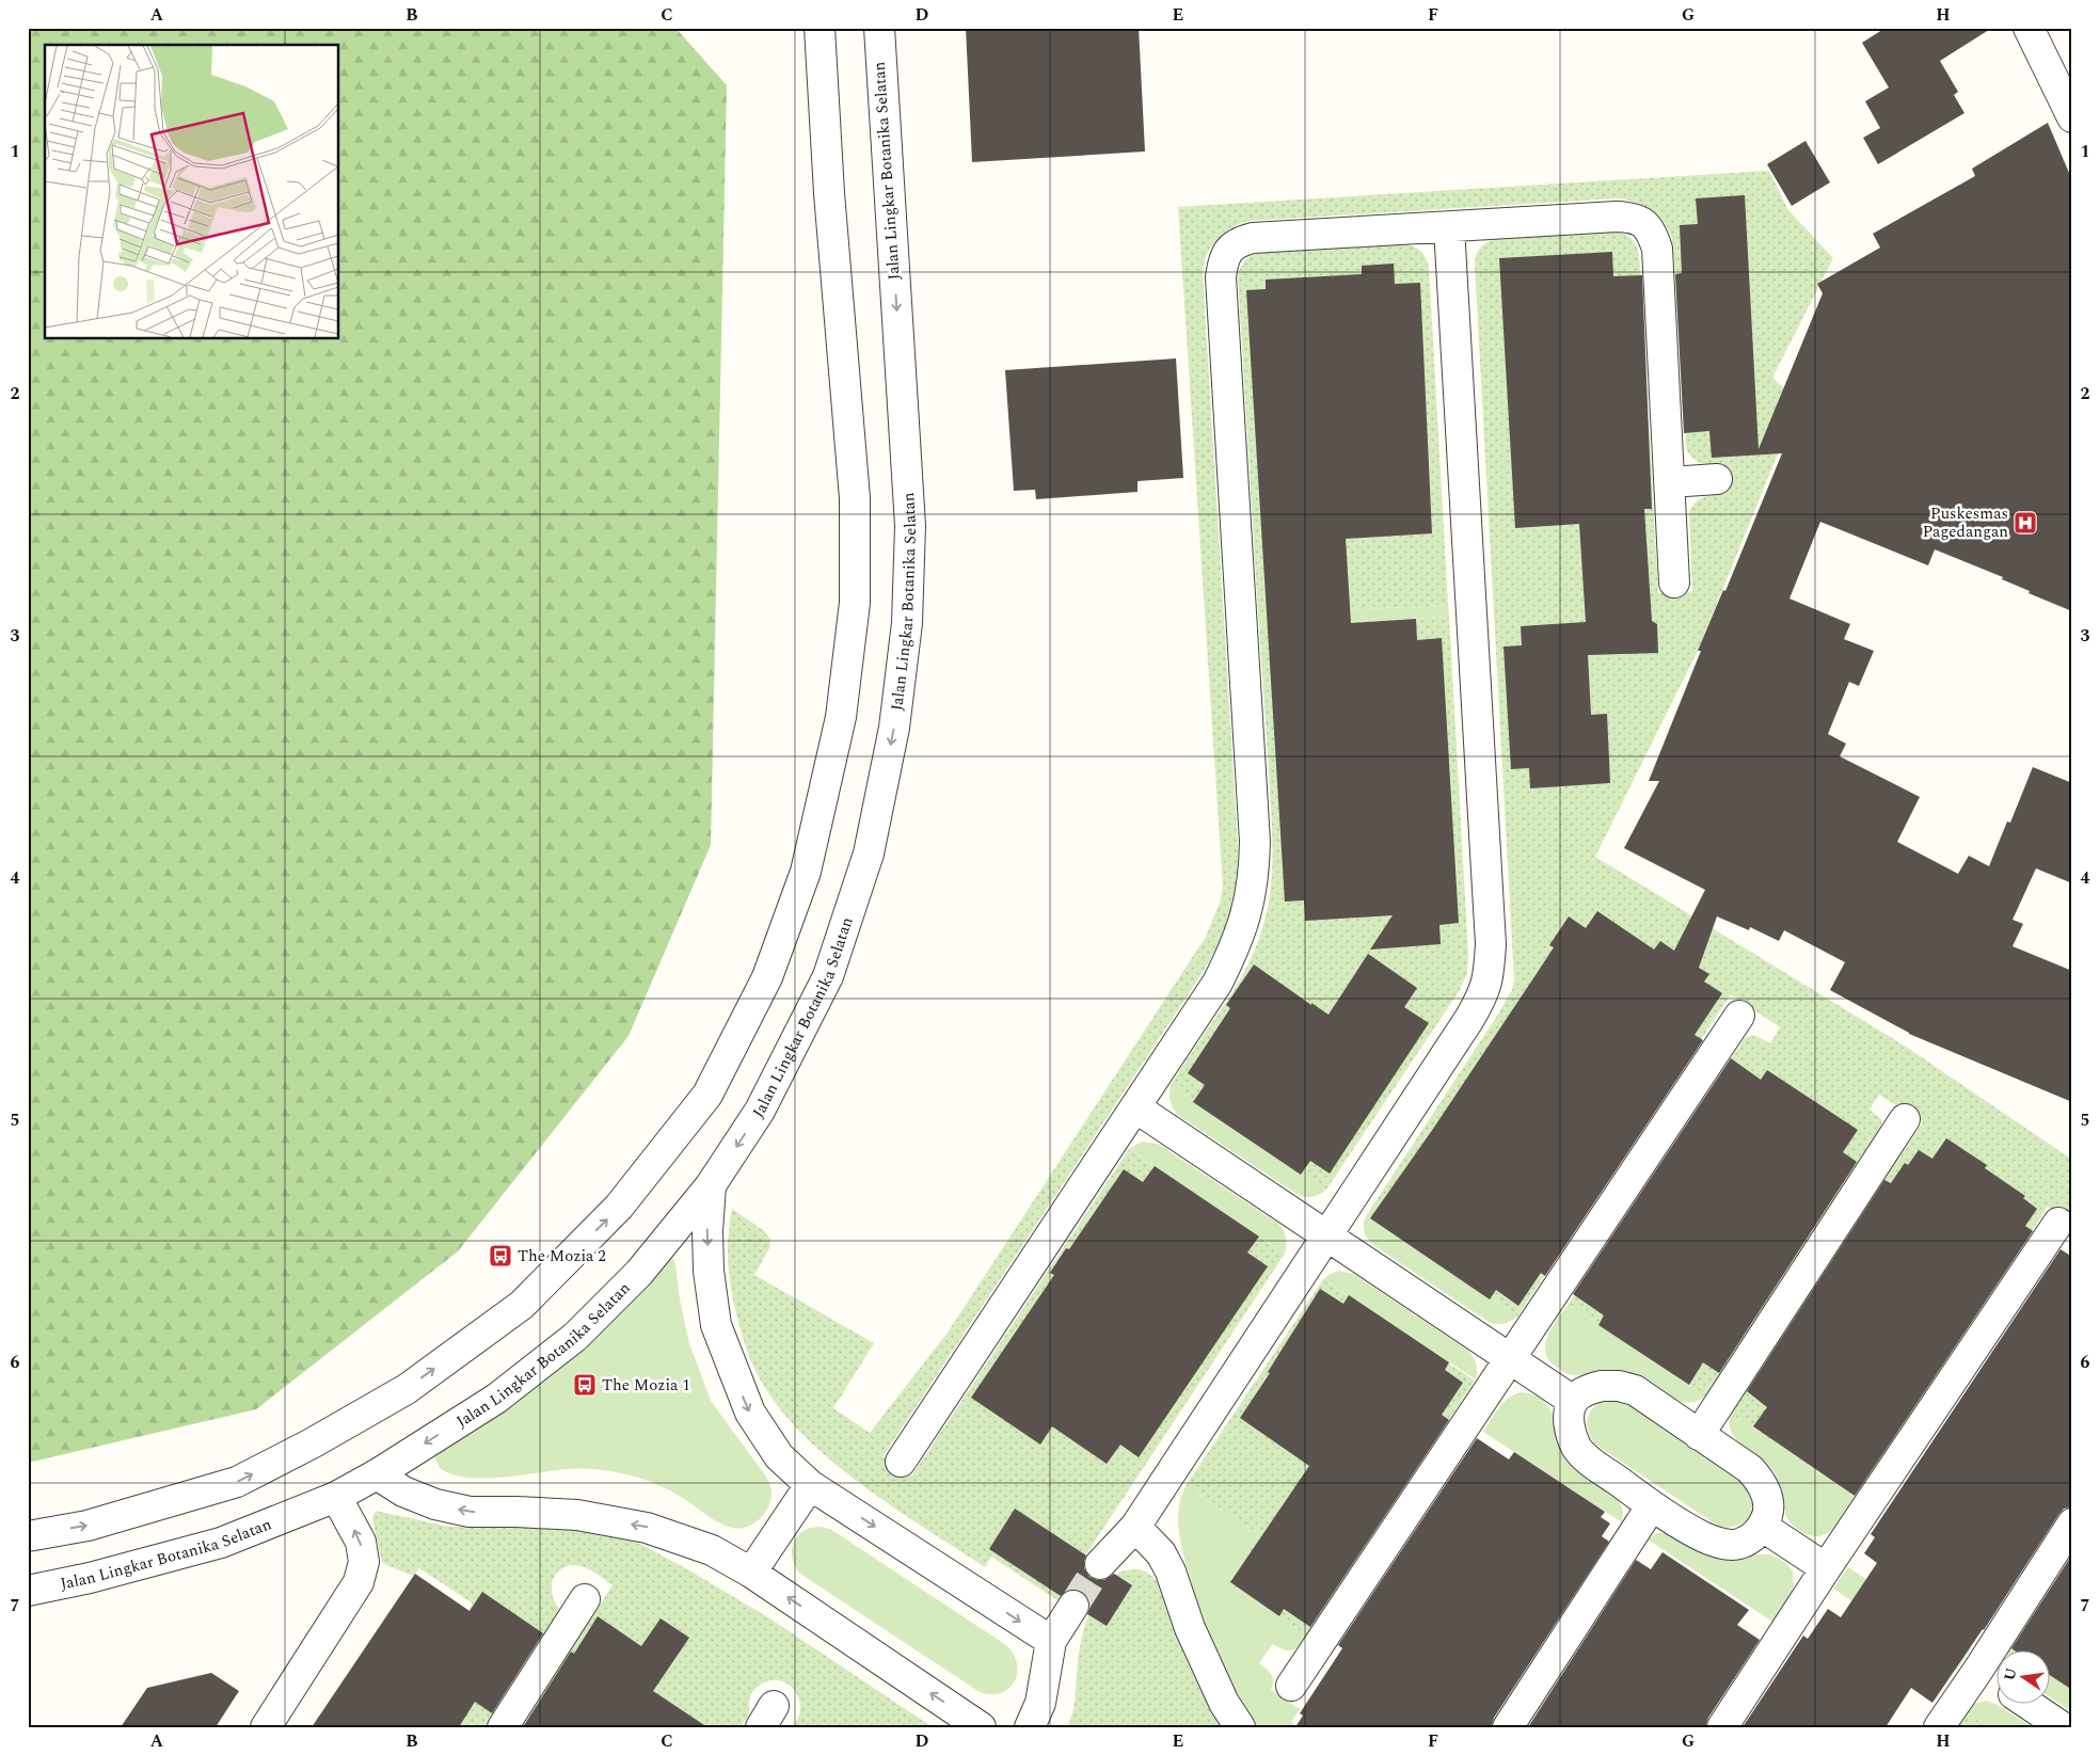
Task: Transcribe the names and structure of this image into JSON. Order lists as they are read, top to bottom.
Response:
{
  "streets": {
    "street": ["Jalan Lingkar Botanika Selatan"]
  },
  "one_way": ["Jalan Lingkar Botanika Selatan"],
  "places": {
    "hospital": ["Puskesmas Pagedangan"],
    "bus stop": ["The Mozia 2", "The Mozia 1"]
  },
  "north": "left",
  "grid": {
    "columns": [
      "A",
      "B",
      "C",
      "D",
      "E",
      "F",
      "G",
      "H"
    ],
    "rows": [
      "1",
      "2",
      "3",
      "4",
      "5",
      "6",
      "7"
    ]
  }
}
